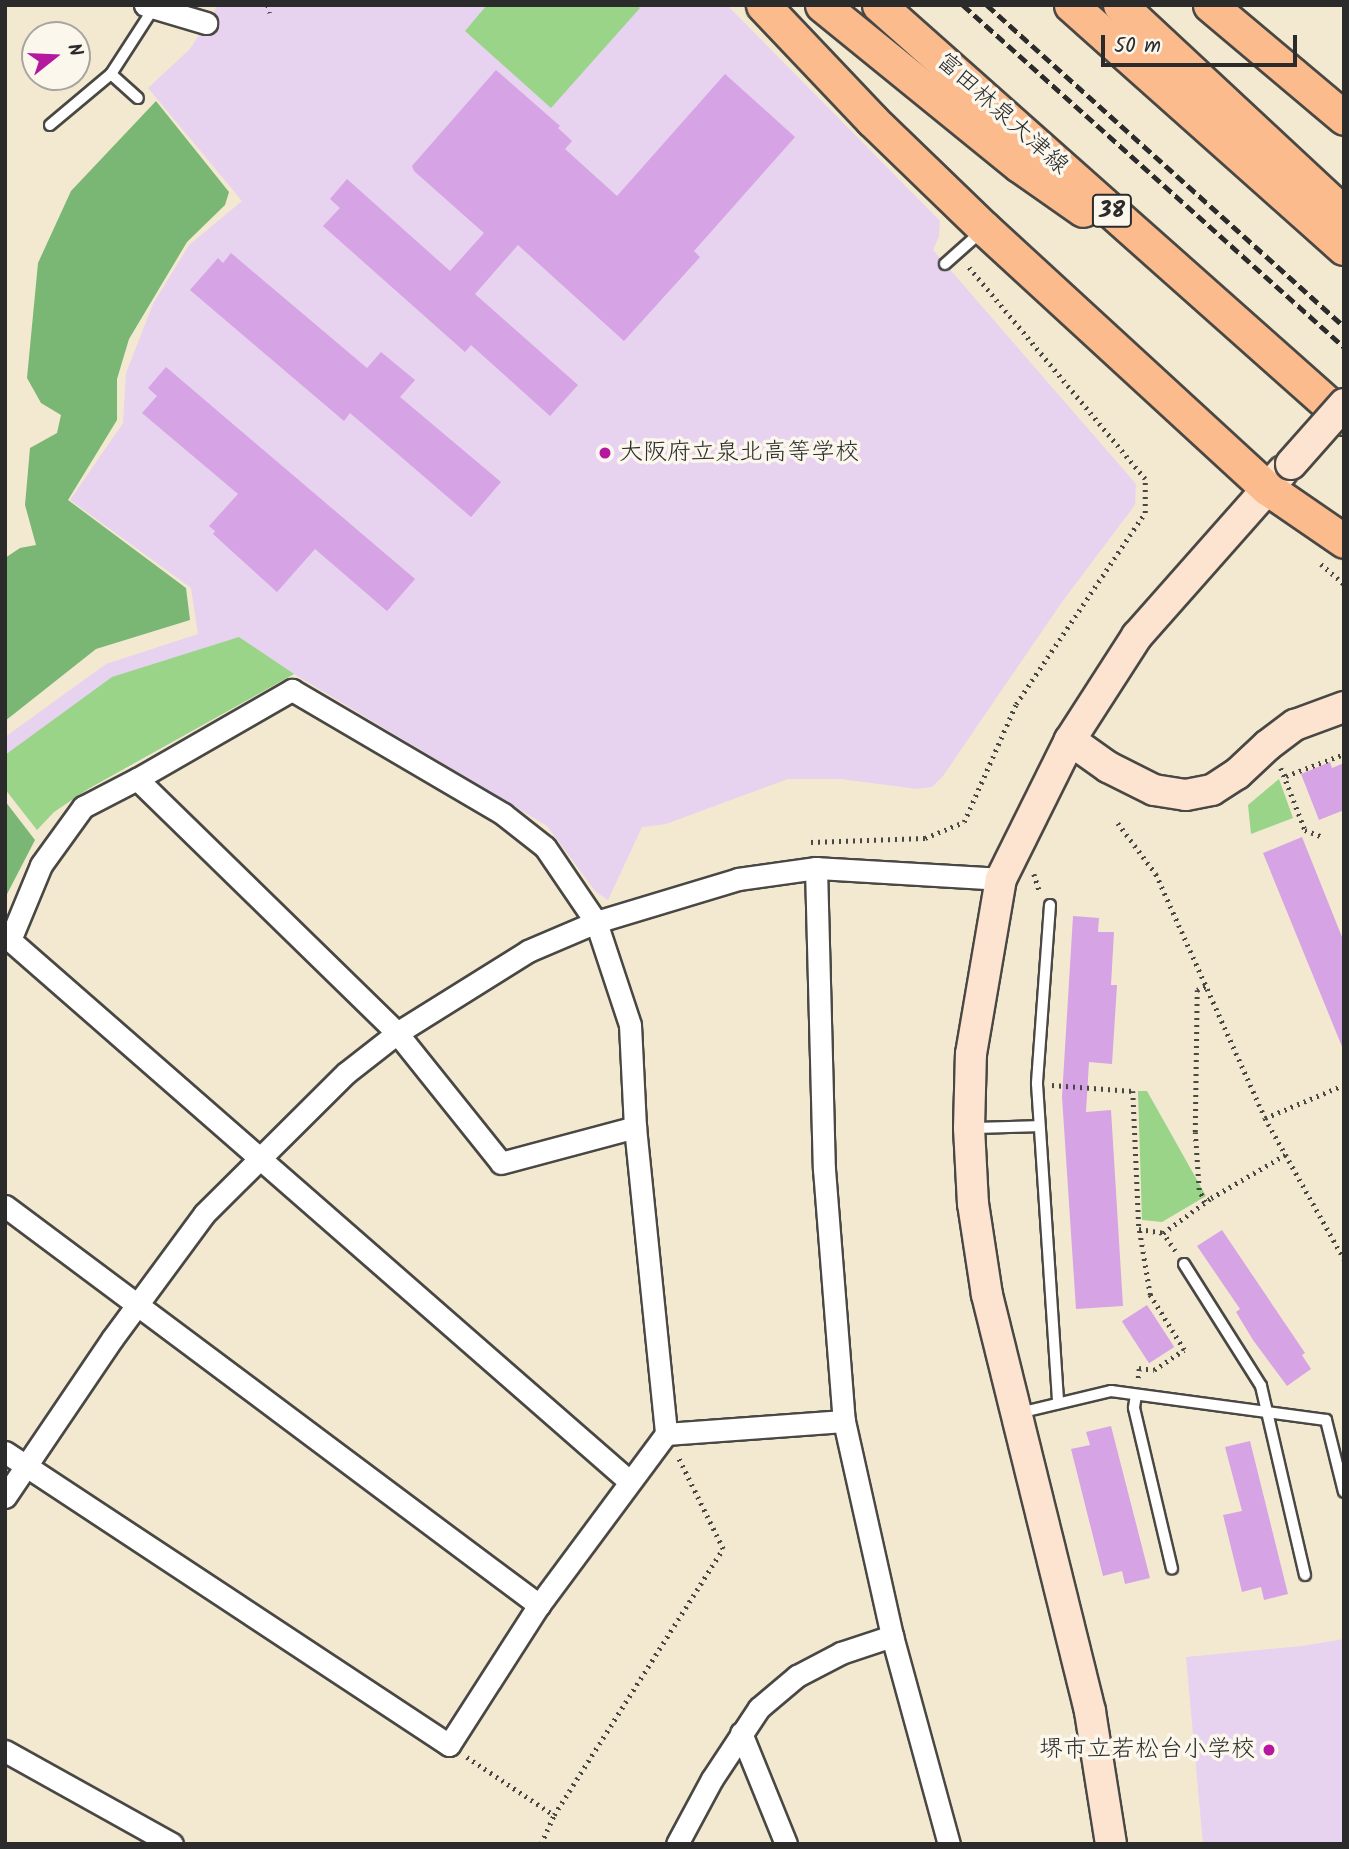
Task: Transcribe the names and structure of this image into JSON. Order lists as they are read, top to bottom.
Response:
{
  "streets": {
    "main road": ["富田林泉大津線", "38"]
  },
  "places": ["大阪府立泉北高等学校", "堺市立若松台小学校"],
  "scale_bar": "50 m",
  "north": "right"
}
